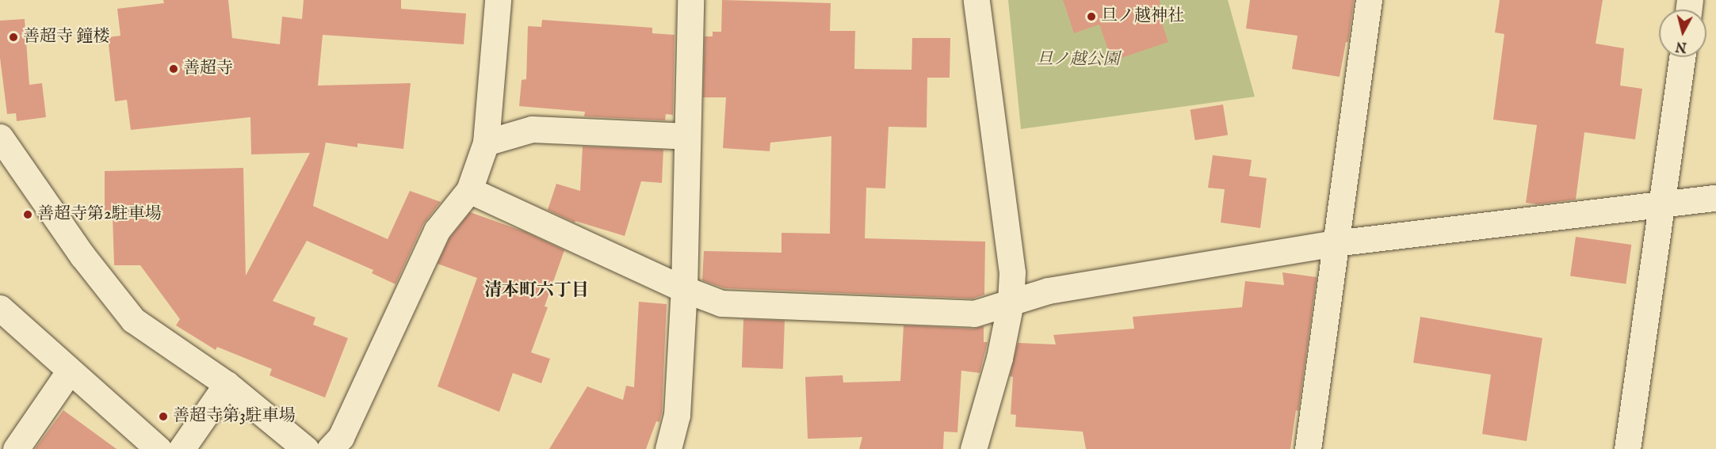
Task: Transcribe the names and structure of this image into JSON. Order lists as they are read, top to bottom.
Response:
{
  "districts": ["清本町六丁目"],
  "parks": ["旦ノ越公園"],
  "places": [
    "旦ノ越神社",
    "善超寺 鐘楼",
    "善超寺",
    "善超寺第2駐車場",
    "善超寺第3駐車場"
  ],
  "north": "bottom"
}
